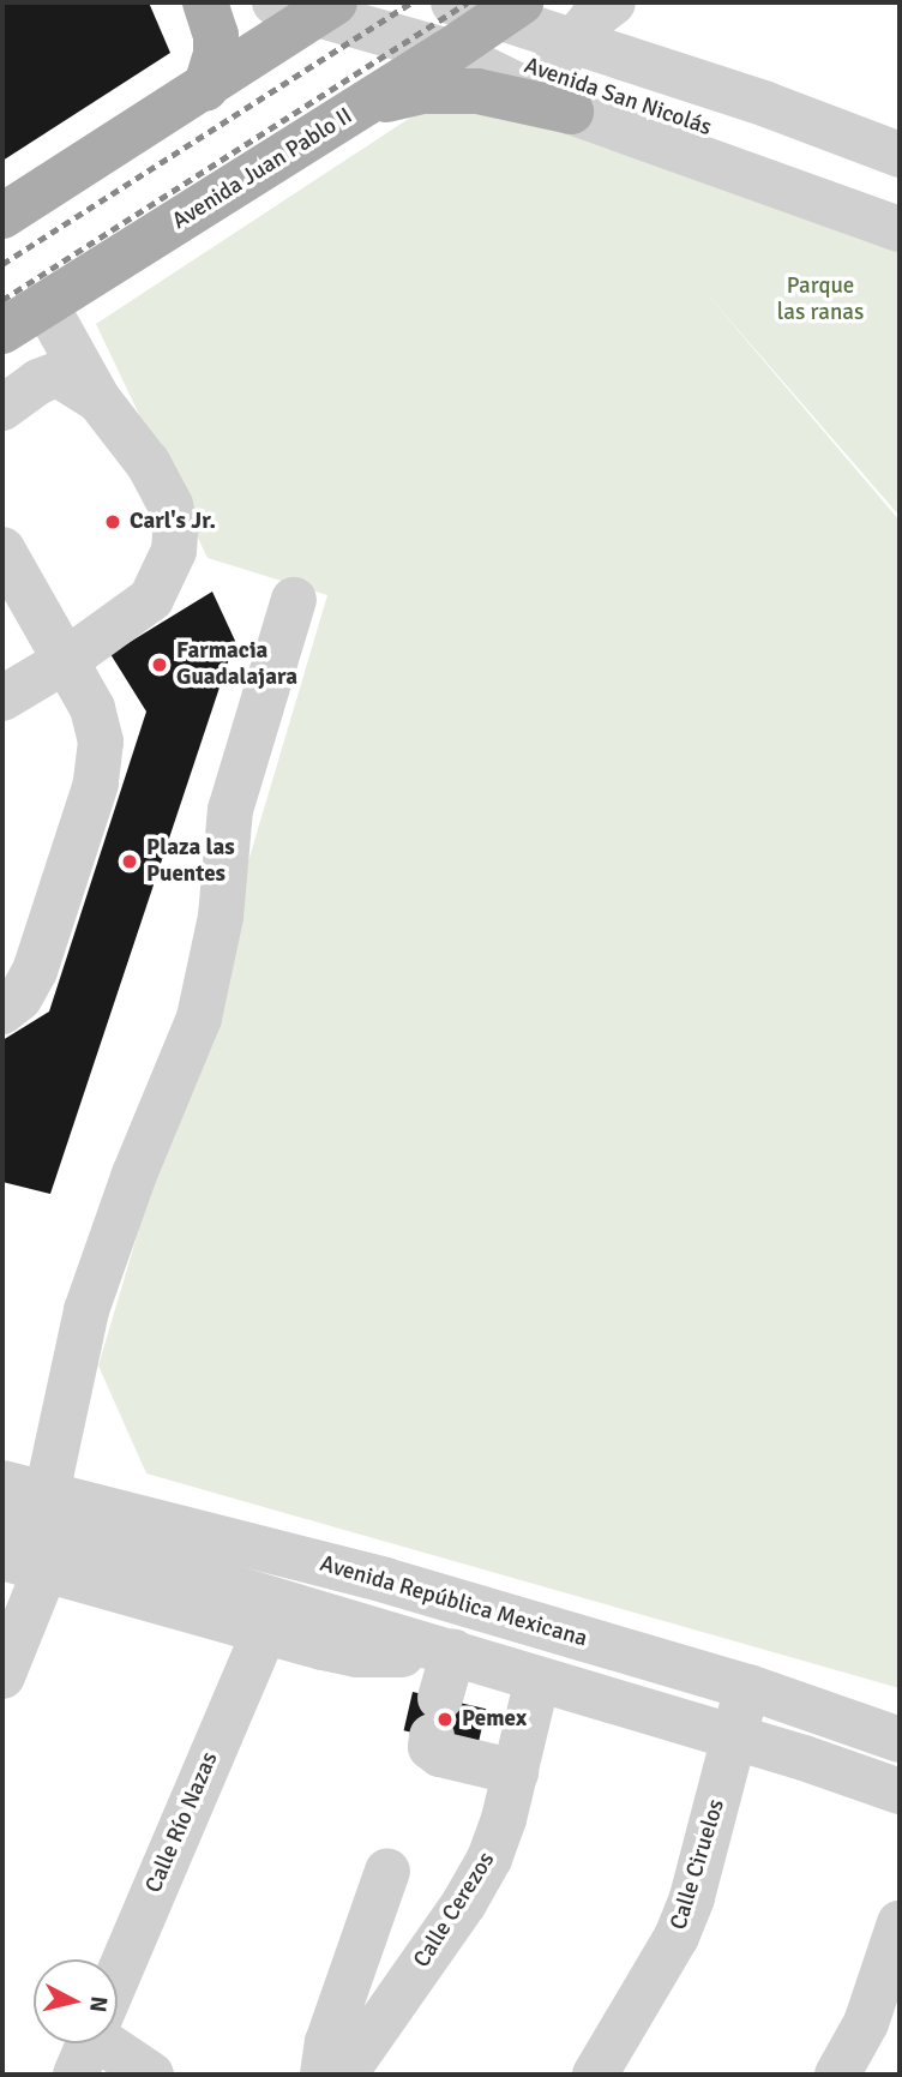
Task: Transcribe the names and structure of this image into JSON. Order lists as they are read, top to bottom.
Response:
{
  "streets": {
    "main road": ["Avenida Juan Pablo II"],
    "street": [
      "Avenida San Nicolás",
      "Avenida República Mexicana",
      "Calle Río Nazas",
      "Calle Ciruelos",
      "Calle Cerezos"
    ]
  },
  "crossings": [
    ["Avenida República Mexicana", "Calle Río Nazas"],
    ["Avenida República Mexicana", "Calle Ciruelos"],
    ["Avenida República Mexicana", "Calle Cerezos"]
  ],
  "parks": ["Parque las ranas"],
  "places": [
    "Carl's Jr.",
    "Farmacia Guadalajara",
    "Plaza las Puentes",
    "Pemex"
  ],
  "north": "right"
}
